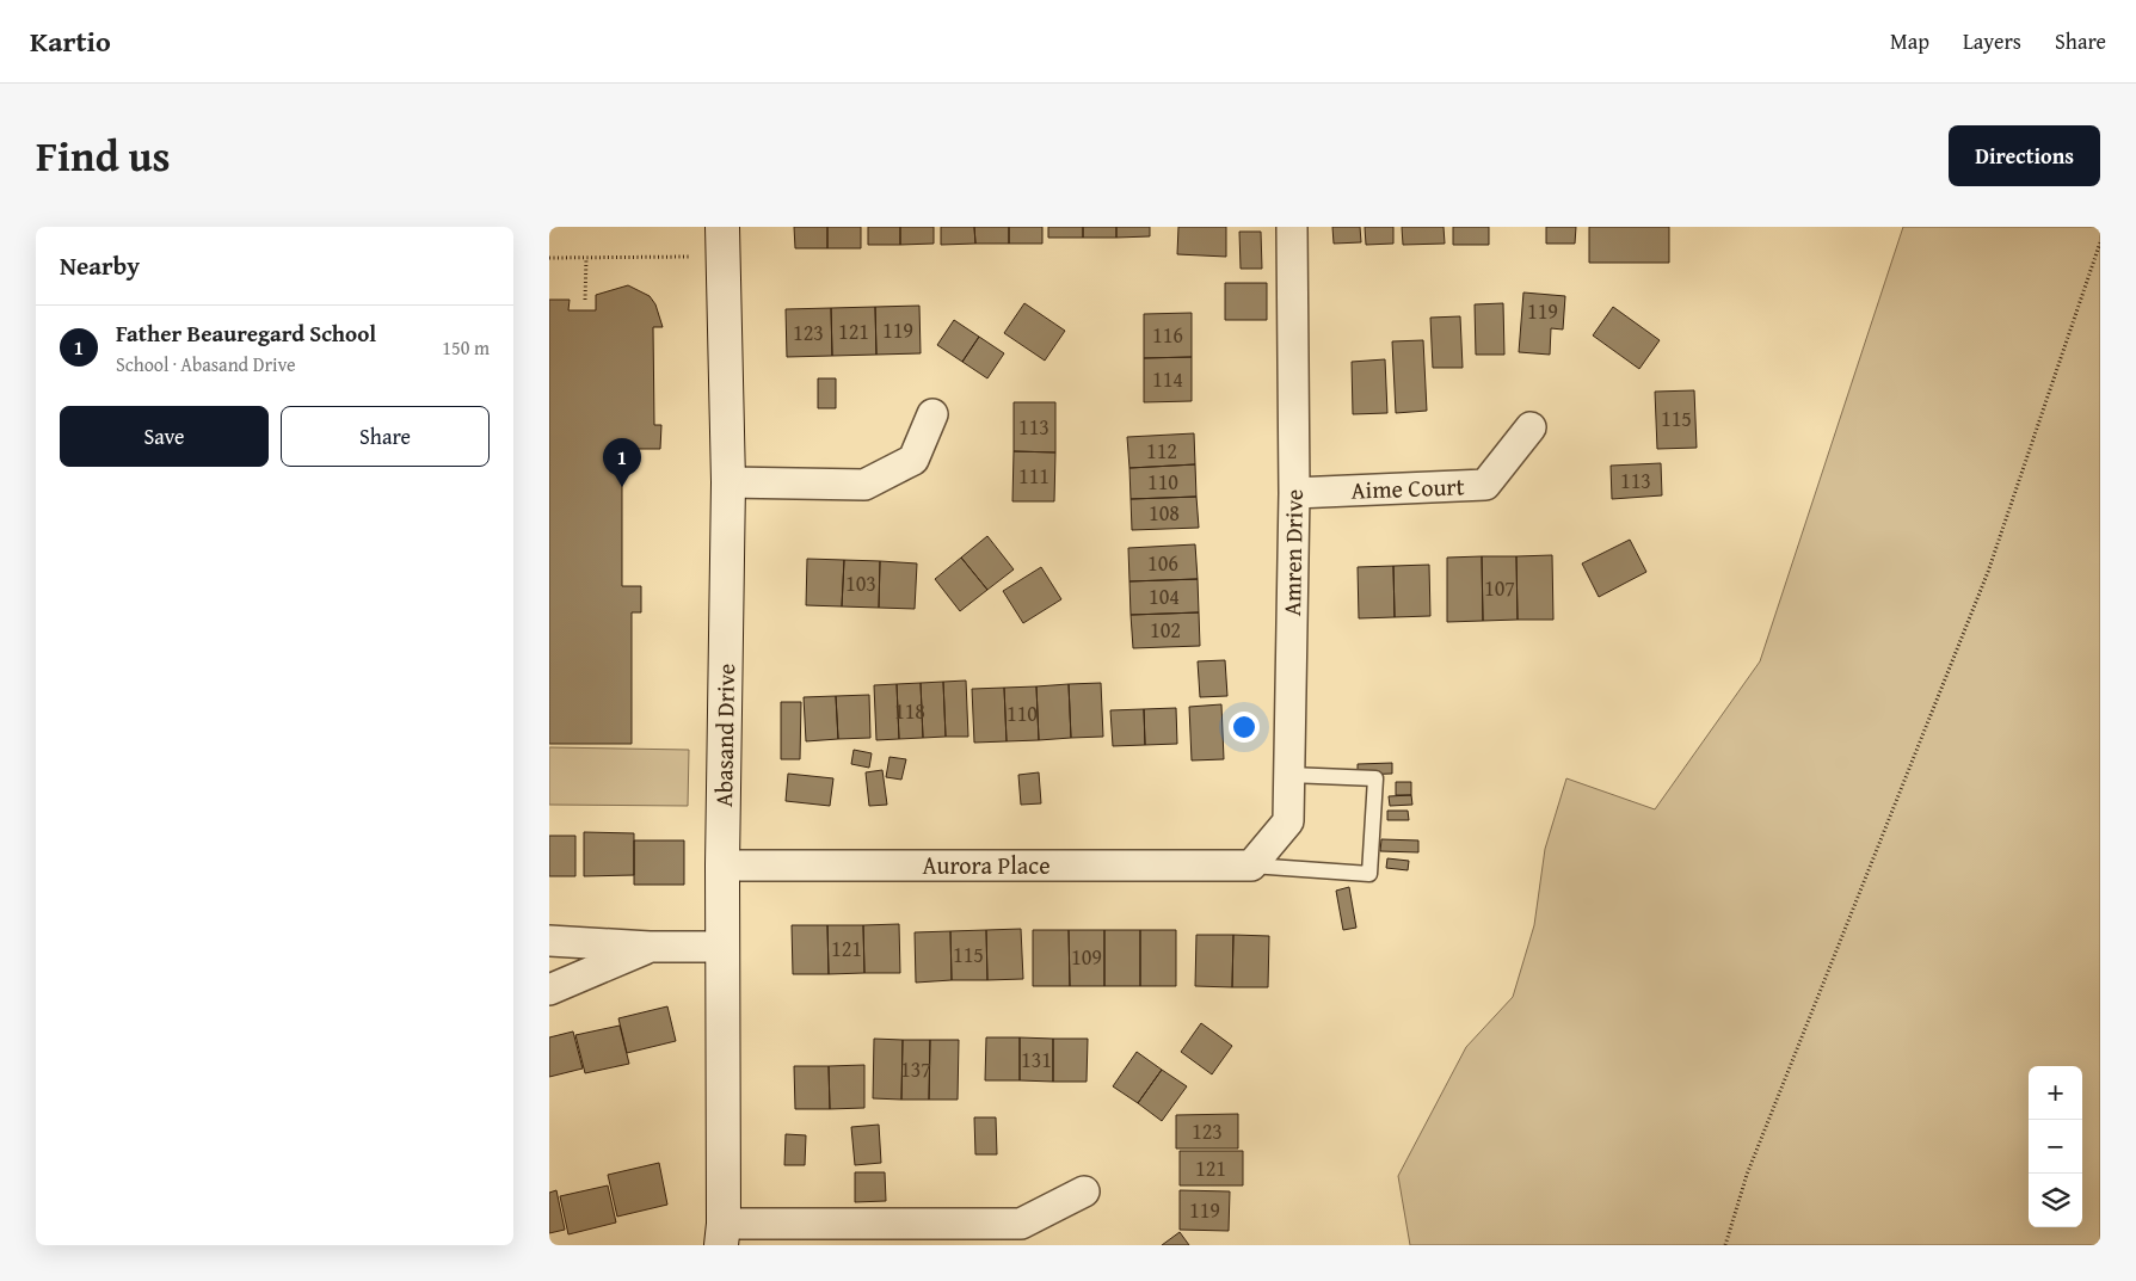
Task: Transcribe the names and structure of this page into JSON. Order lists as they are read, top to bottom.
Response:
{
  "streets": {
    "street": [
      "Aime Court",
      "Amren Drive",
      "Abasand Drive",
      "Aurora Place"
    ]
  },
  "crossings": [
    ["Aime Court", "Amren Drive"],
    ["Amren Drive", "Aurora Place"],
    ["Abasand Drive", "Aurora Place"]
  ],
  "house_numbers": [
    "119",
    "119",
    "121",
    "123",
    "116",
    "114",
    "115",
    "113",
    "112",
    "111",
    "113",
    "110",
    "108",
    "106",
    "103",
    "107",
    "104",
    "102",
    "118",
    "110",
    "121",
    "115",
    "109",
    "131",
    "137",
    "123",
    "121",
    "119"
  ],
  "page": {
    "header": "Kartio",
    "nav": ["Map", "Layers", "Share"],
    "title": "Find us",
    "buttons": [
      "Directions",
      ["Save", "Share"]
    ],
    "heading": "Nearby",
    "list": [
      {
        "mark": "1",
        "name": "Father Beauregard School",
        "note": "School · Abasand Drive",
        "value": "150 m"
      }
    ],
    "pins": "1",
    "map_buttons": ["+", "−"]
  }
}
